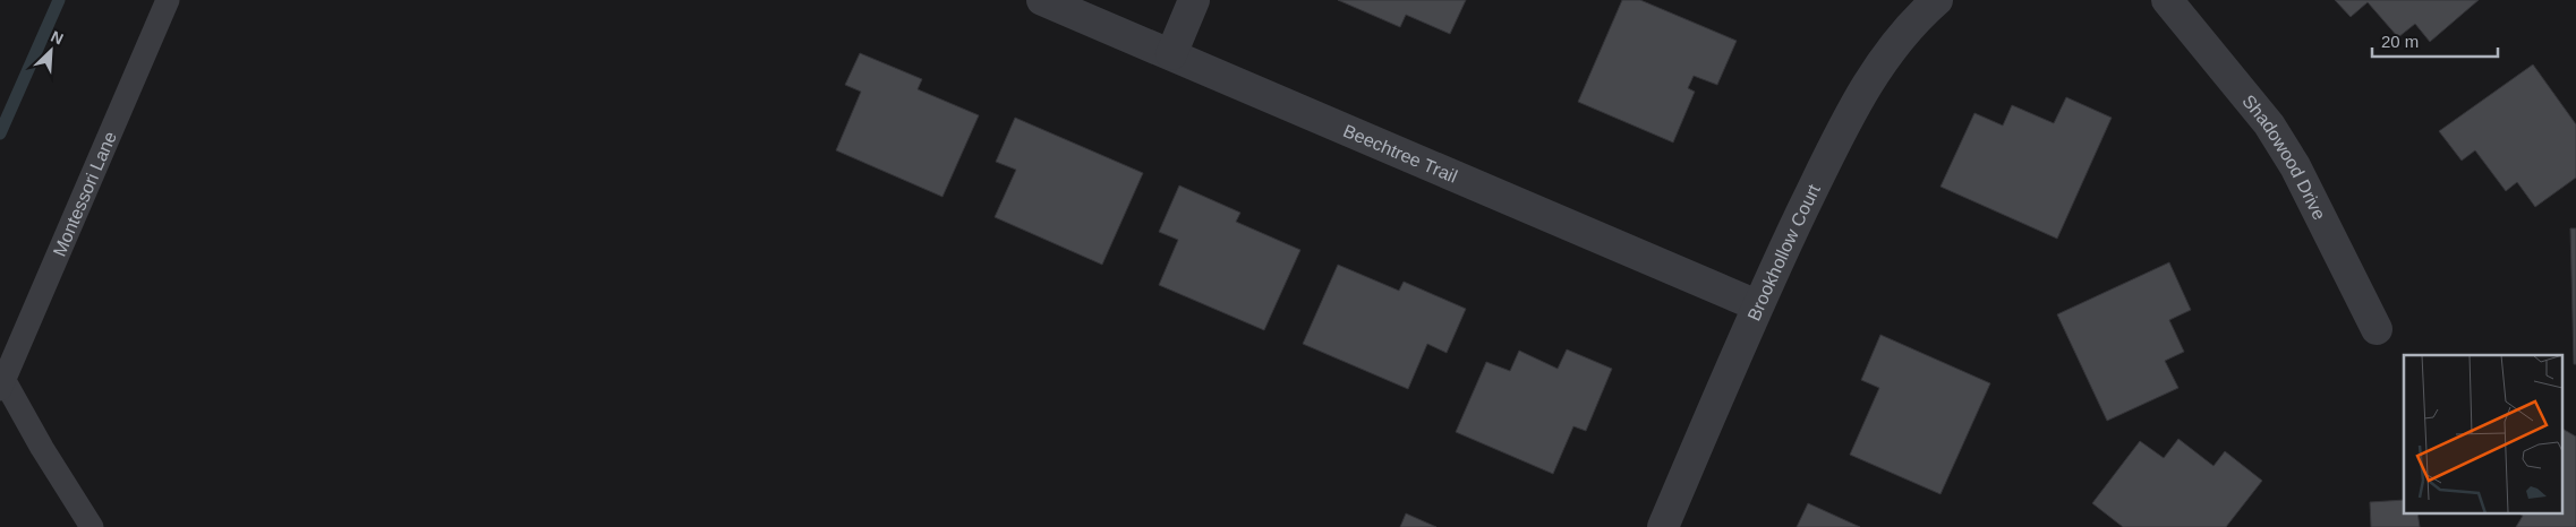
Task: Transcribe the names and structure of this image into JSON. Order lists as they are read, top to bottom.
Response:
{
  "streets": {
    "street": ["Beechtree Trail", "Shadowood Drive", "Brookhollow Court"],
    "lane": ["Montessori Lane"]
  },
  "crossings": [
    ["Beechtree Trail", "Brookhollow Court"]
  ],
  "scale_bar": "20 m",
  "north": "top right"
}
